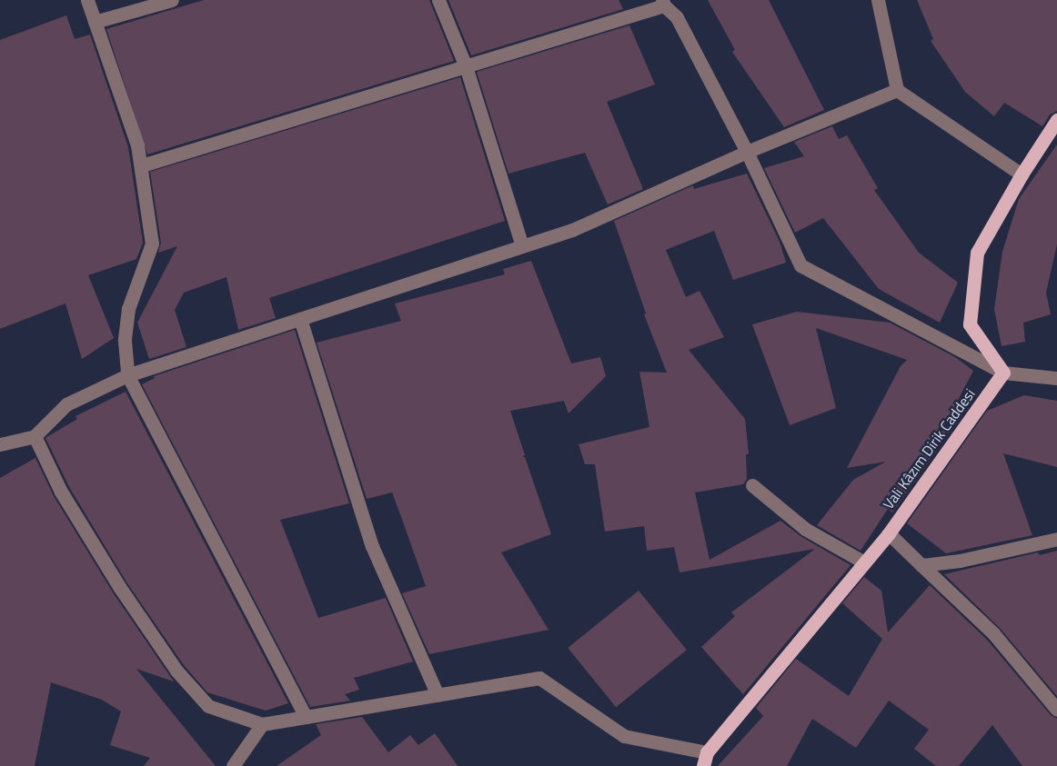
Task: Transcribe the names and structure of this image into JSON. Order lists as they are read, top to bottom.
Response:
{
  "streets": {
    "main road": ["Vali Kâzım Dirik Caddesi"]
  }
}
